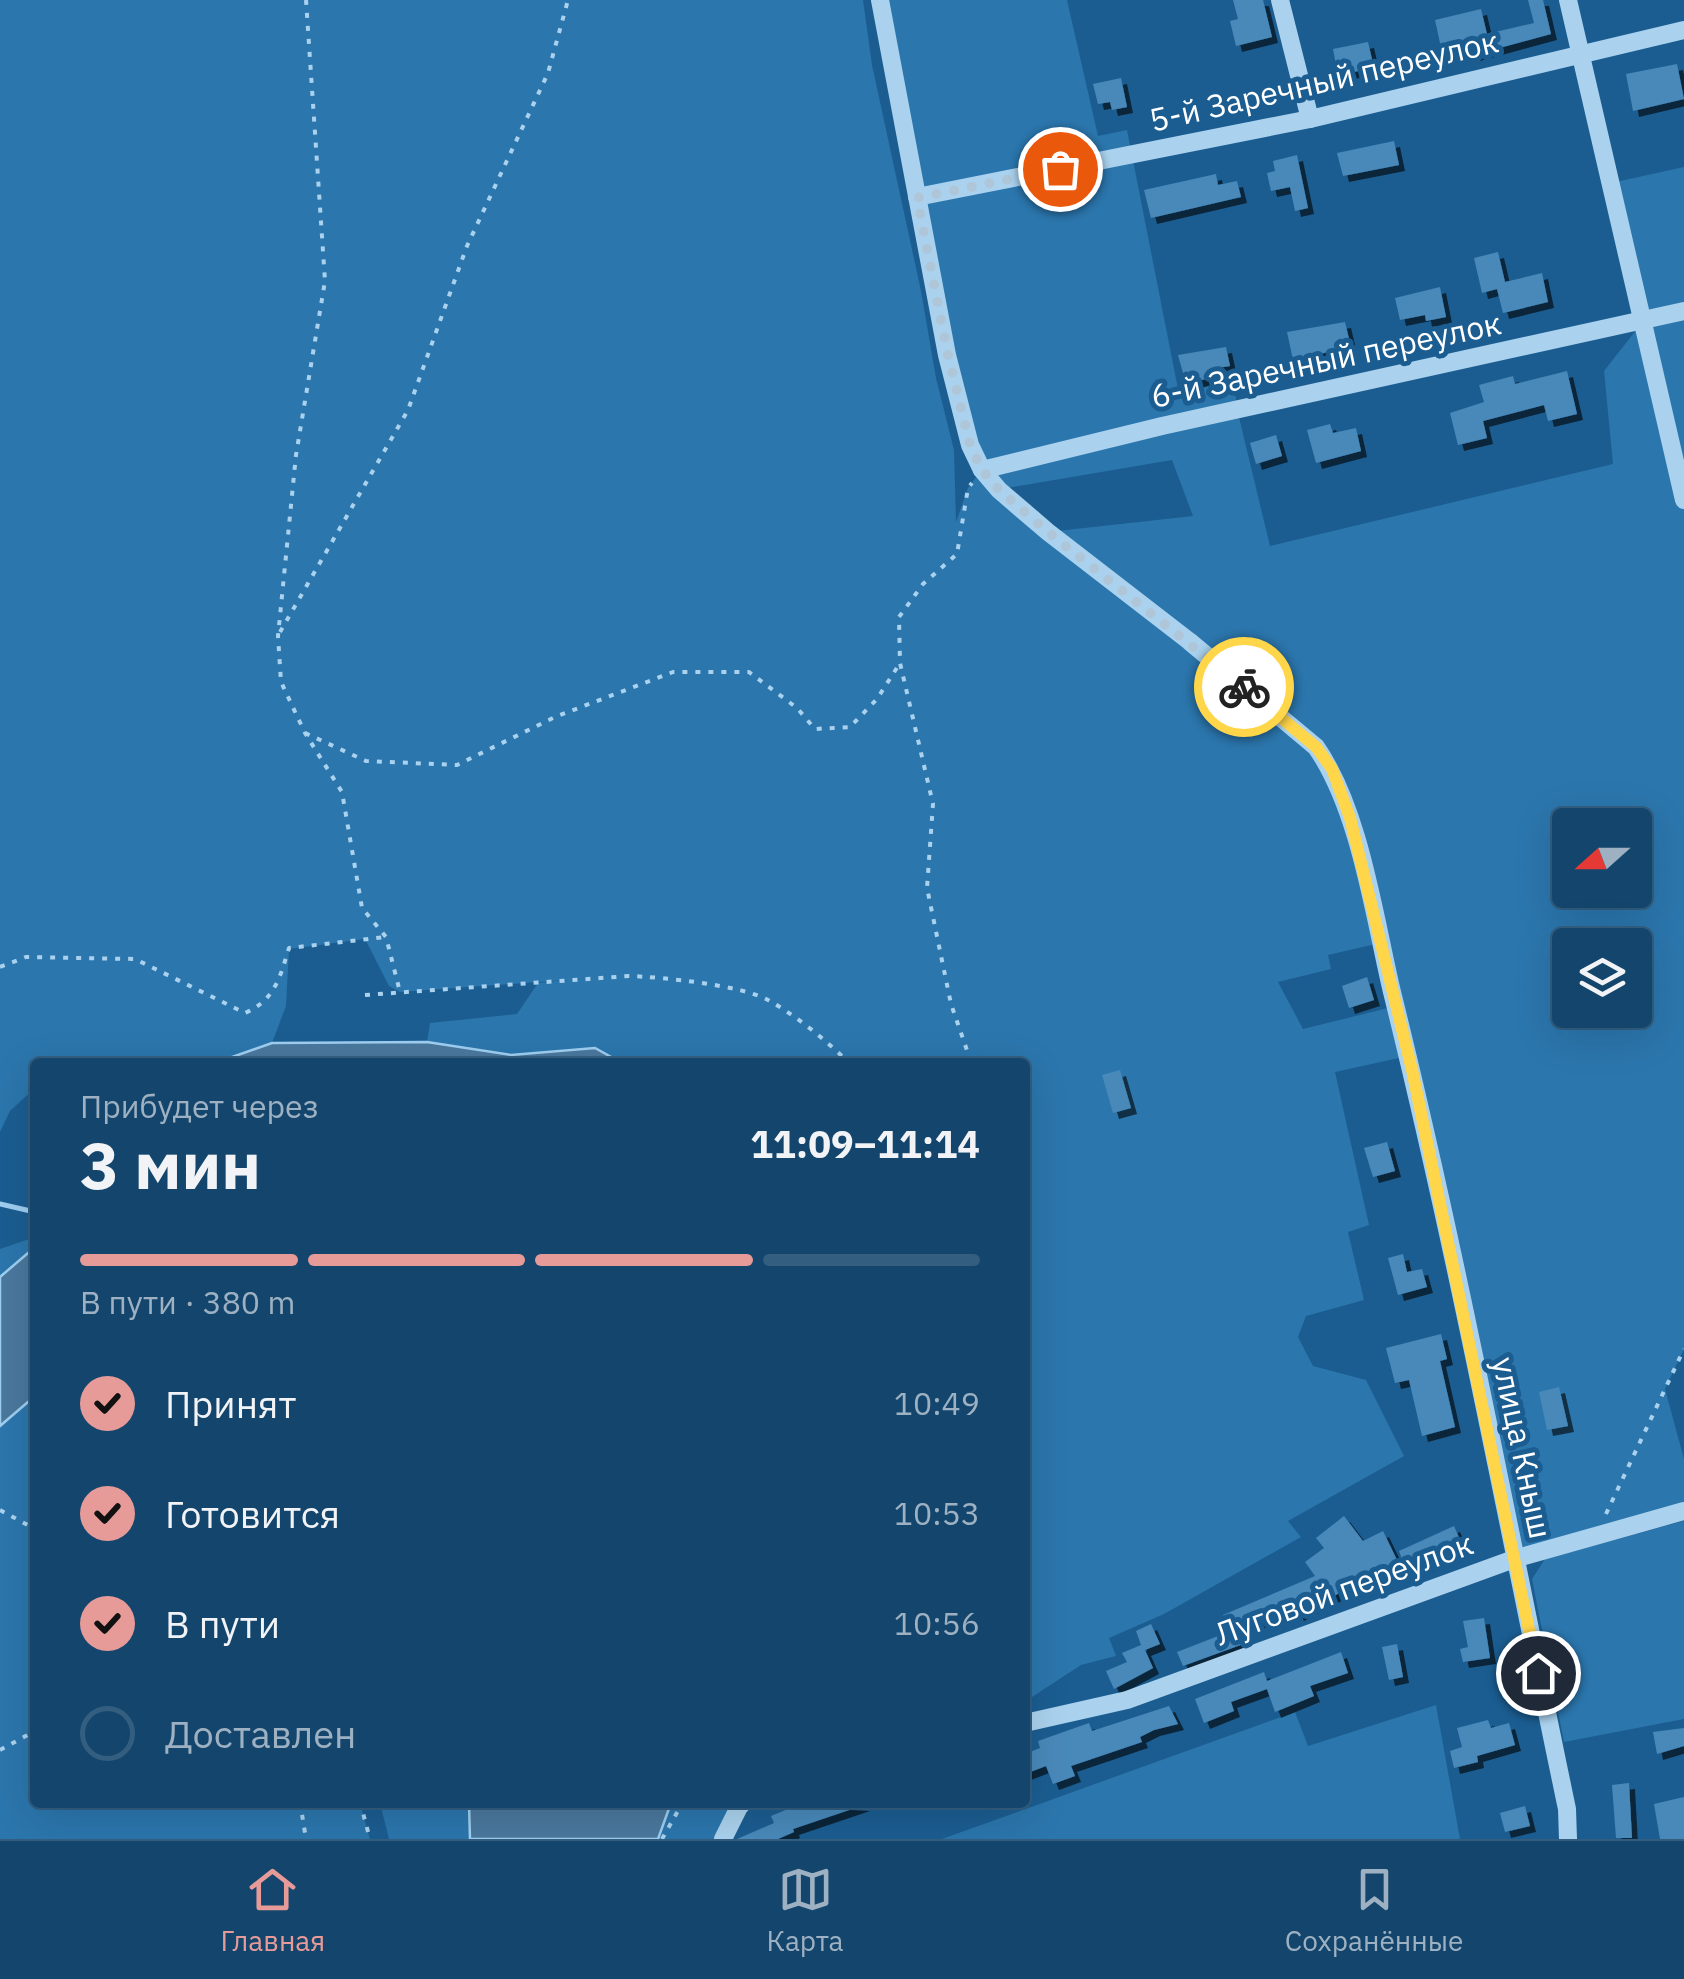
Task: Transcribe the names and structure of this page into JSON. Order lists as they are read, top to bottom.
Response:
{
  "streets": {
    "street": [
      "5-й Заречный переулок",
      "6-й Заречный переулок",
      "улица Кныш",
      "Луговой переулок"
    ]
  },
  "crossings": [
    ["6-й Заречный переулок", "улица Кныш"],
    ["улица Кныш", "Луговой переулок"]
  ],
  "north": "left",
  "page": {
    "heading": ["3 мин", "Прибудет через", "11:09–11:14"],
    "bar": "В пути · 380 m",
    "list": [
      ["Принят", "10:49"],
      ["Готовится", "10:53"],
      ["В пути", "10:56"],
      "Доставлен"
    ],
    "tabs": ["Главная", "Карта", "Сохранённые"]
  }
}
